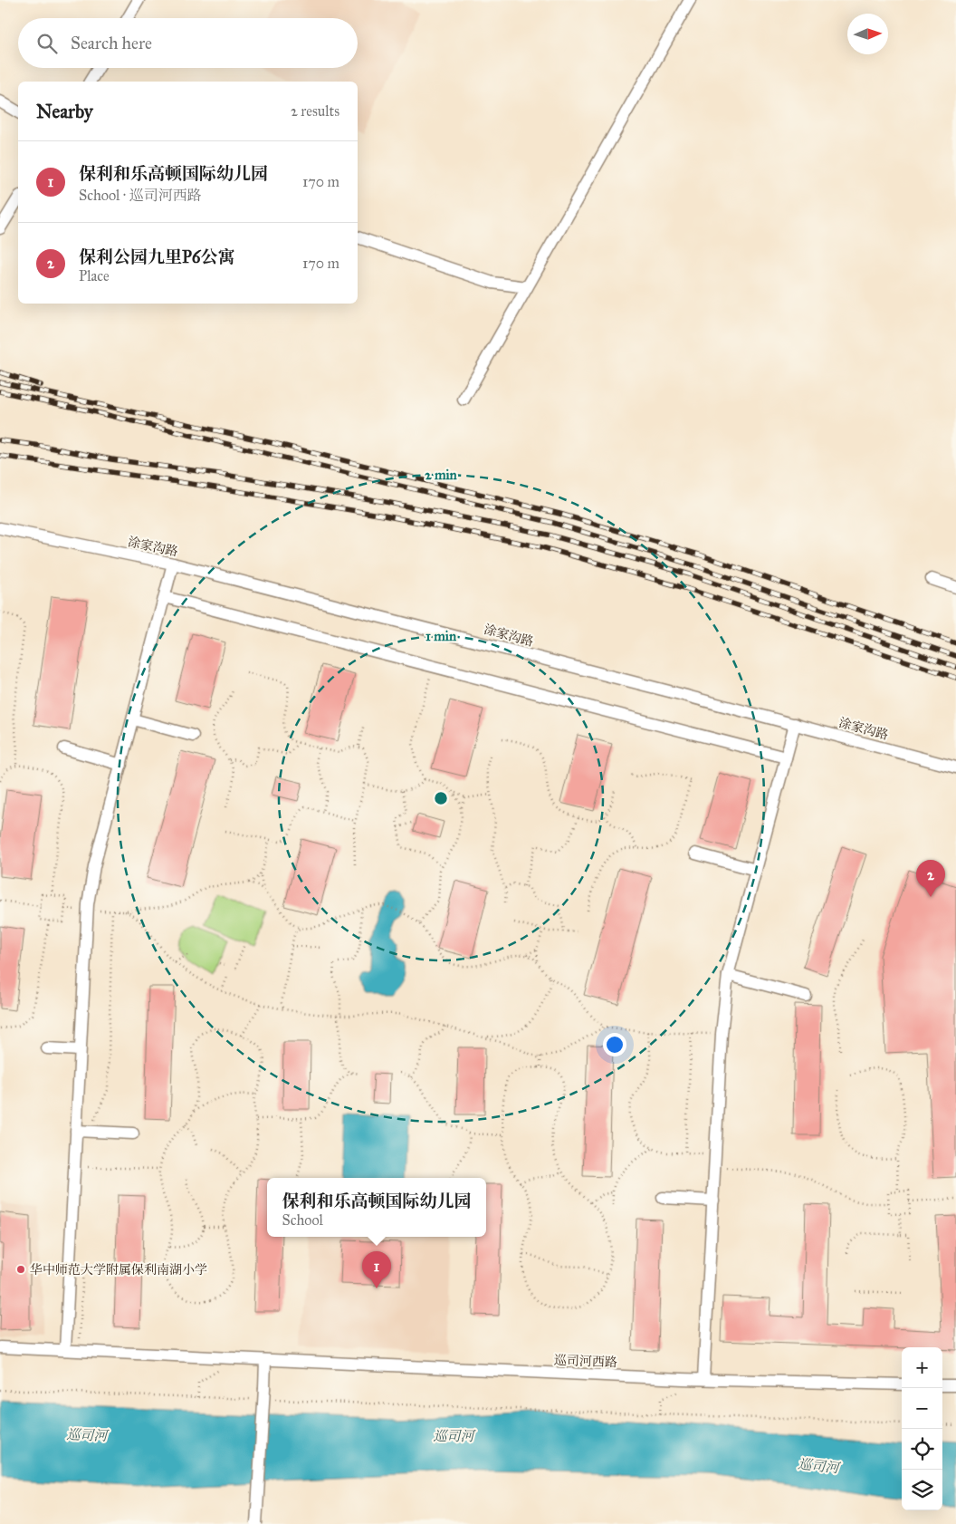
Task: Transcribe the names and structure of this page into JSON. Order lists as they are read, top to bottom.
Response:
{
  "streets": {
    "street": ["涂家沟路", "巡司河西路"]
  },
  "water": ["巡司河"],
  "places": ["华中师范大学附属保利南湖小学"],
  "north": "right",
  "page": {
    "search": "Search here",
    "heading": ["Nearby", "2 results"],
    "list": [
      {
        "mark": "1",
        "name": "保利和乐高顿国际幼儿园",
        "note": "School · 巡司河西路",
        "value": "170 m"
      },
      {
        "mark": "2",
        "name": "保利公园九里P6公寓",
        "note": "Place",
        "value": "170 m"
      }
    ],
    "pins": ["2", "1"],
    "popup": ["保利和乐高顿国际幼儿园", "School"],
    "map_buttons": ["+", "−"]
  },
  "rings": ["2 min", "1 min"]
}
